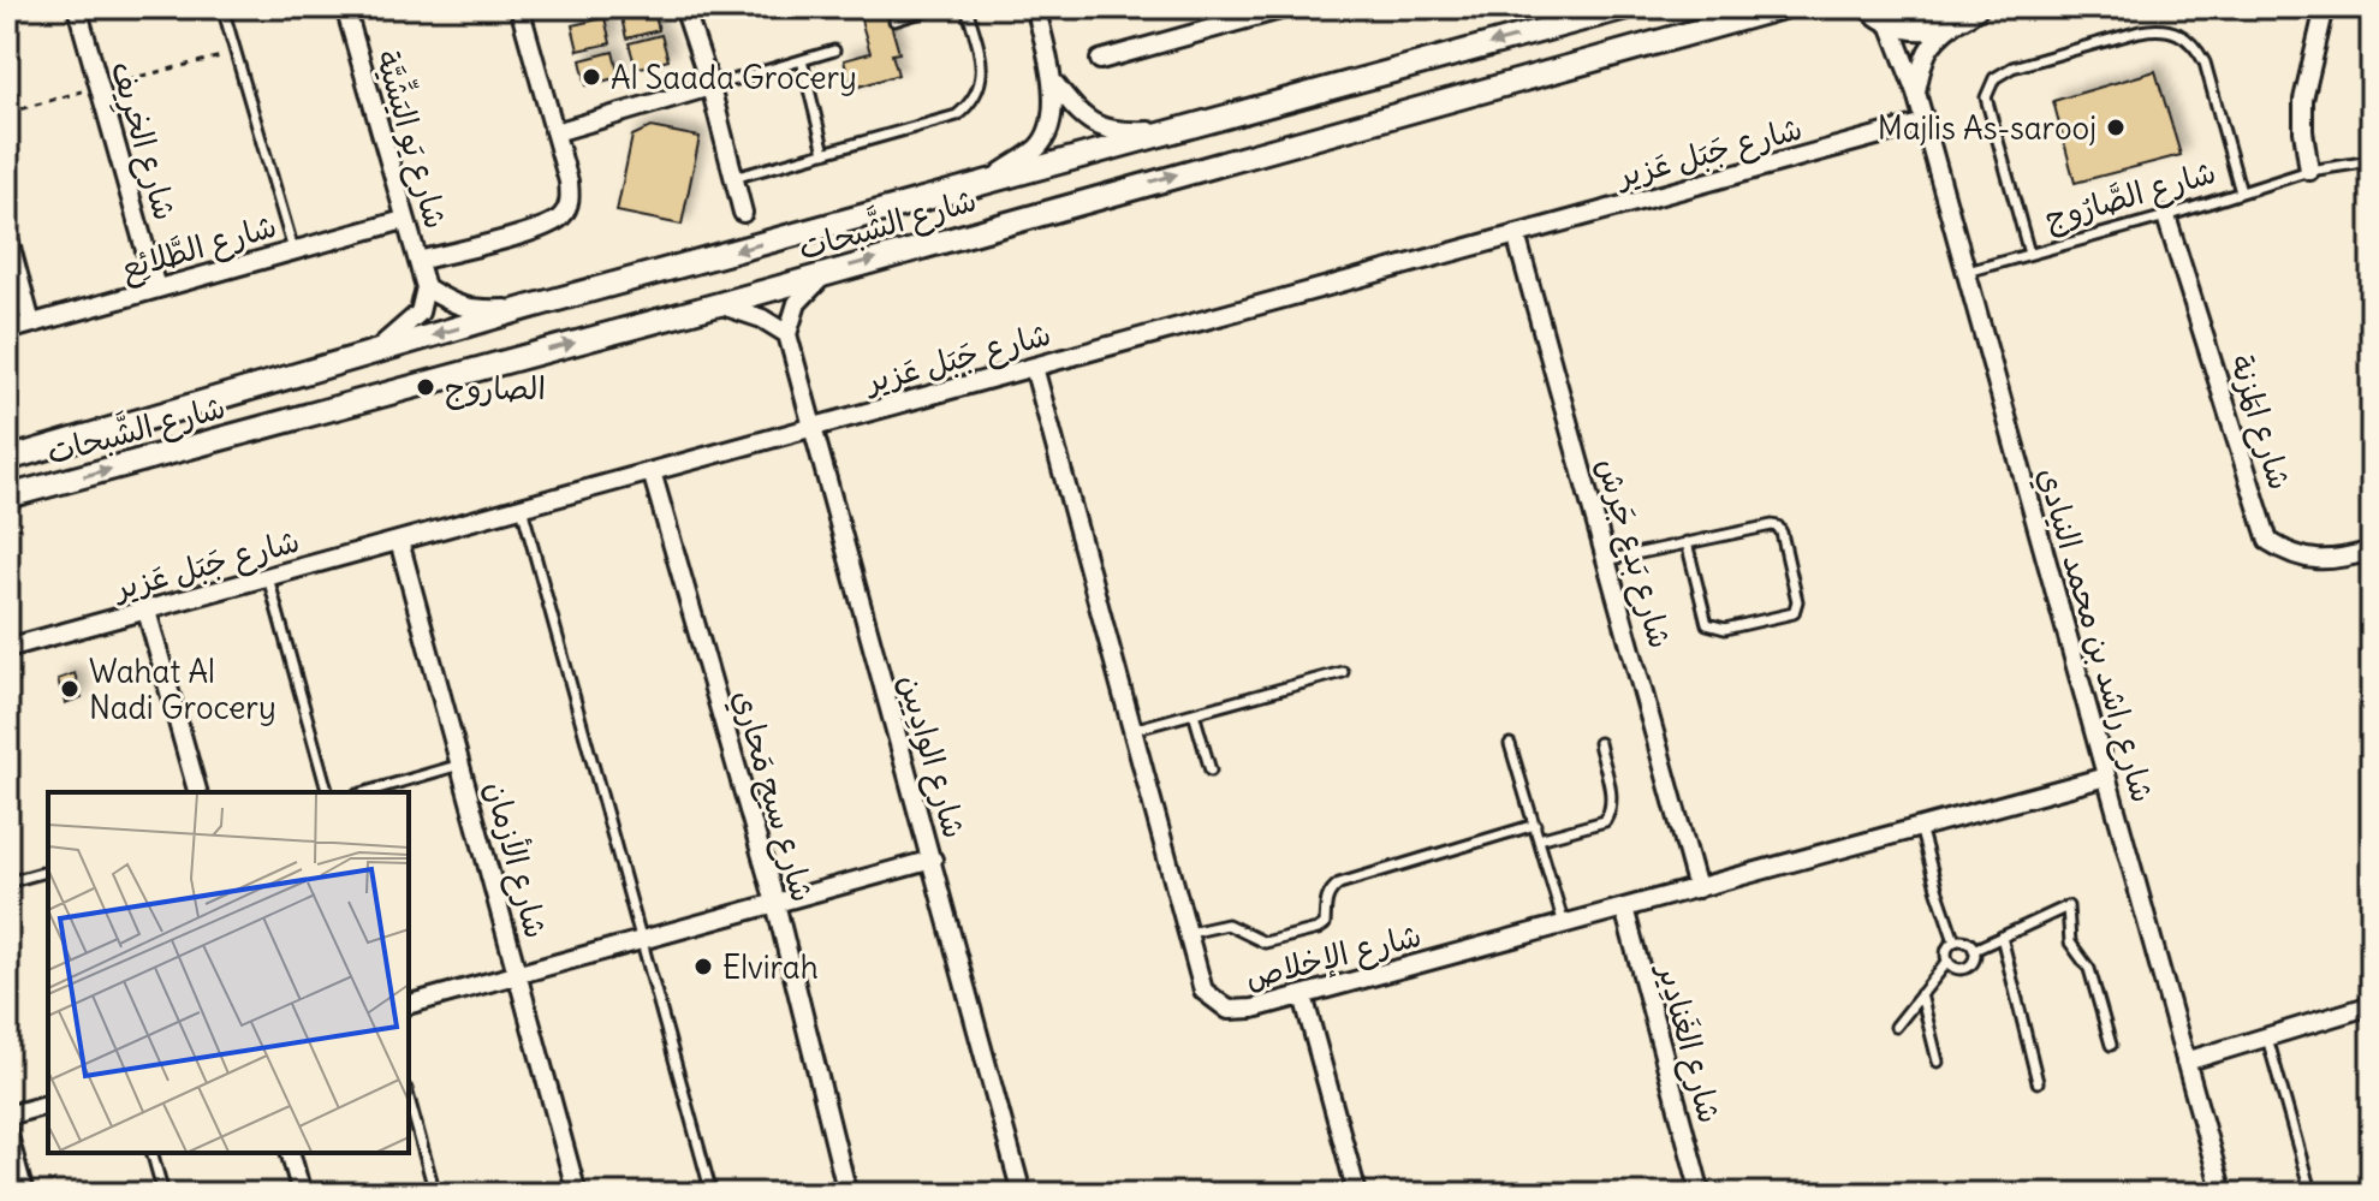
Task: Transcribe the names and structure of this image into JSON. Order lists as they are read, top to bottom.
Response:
{
  "streets": {
    "street": [
      "شارع يَو اليَشِّيَّة",
      "شارع الخرِيف",
      "شارع جَبَل عَزير",
      "شارع الشَّبحات",
      "شارع الطَّلائِع",
      "شارع المَزنة",
      "شارع بَدع جَرش",
      "شارع راشد بن محمد النيادي",
      "شارع الوادِيين",
      "شارع سيح مَحاري",
      "شارع الأزمان",
      "شارع الإخلاص",
      "شارع الغَنادِير"
    ],
    "lane": ["شارع الصَّارُوج"]
  },
  "crossings": [
    ["شارع يَو اليَشِّيَّة", "شارع الطَّلائِع"],
    ["شارع الخرِيف", "شارع الطَّلائِع"],
    ["شارع جَبَل عَزير", "شارع بَدع جَرش"],
    ["شارع جَبَل عَزير", "شارع راشد بن محمد النيادي"],
    ["شارع جَبَل عَزير", "شارع الوادِيين"],
    ["شارع جَبَل عَزير", "شارع سيح مَحاري"],
    ["شارع جَبَل عَزير", "شارع الأزمان"],
    ["شارع جَبَل عَزير", "شارع الإخلاص"],
    ["شارع الصَّارُوج", "شارع المَزنة"],
    ["شارع الصَّارُوج", "شارع راشد بن محمد النيادي"],
    ["شارع بَدع جَرش", "شارع الإخلاص"],
    ["شارع راشد بن محمد النيادي", "شارع الإخلاص"],
    ["شارع الإخلاص", "شارع الغَنادِير"]
  ],
  "places": [
    "Al Saada Grocery",
    "Majlis As-sarooj",
    "الصاروج",
    "Wahat Al Nadi Grocery",
    "Elvirah"
  ]
}
